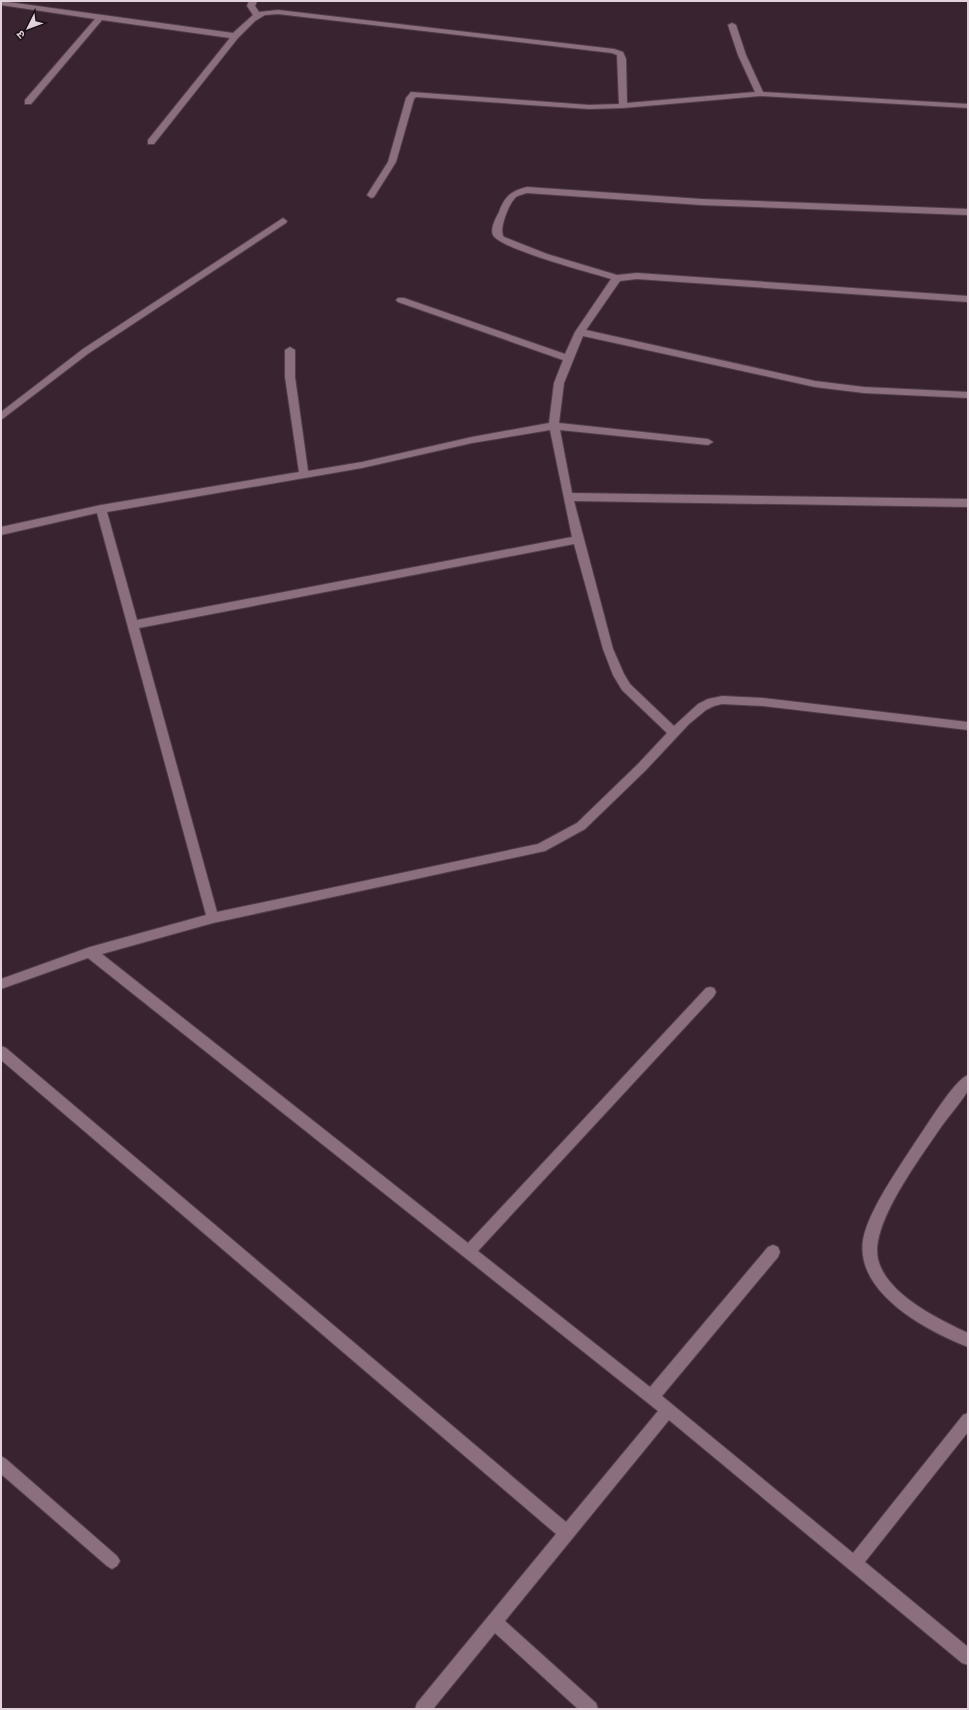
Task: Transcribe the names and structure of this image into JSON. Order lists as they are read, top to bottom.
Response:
{
  "north": "bottom left"
}
